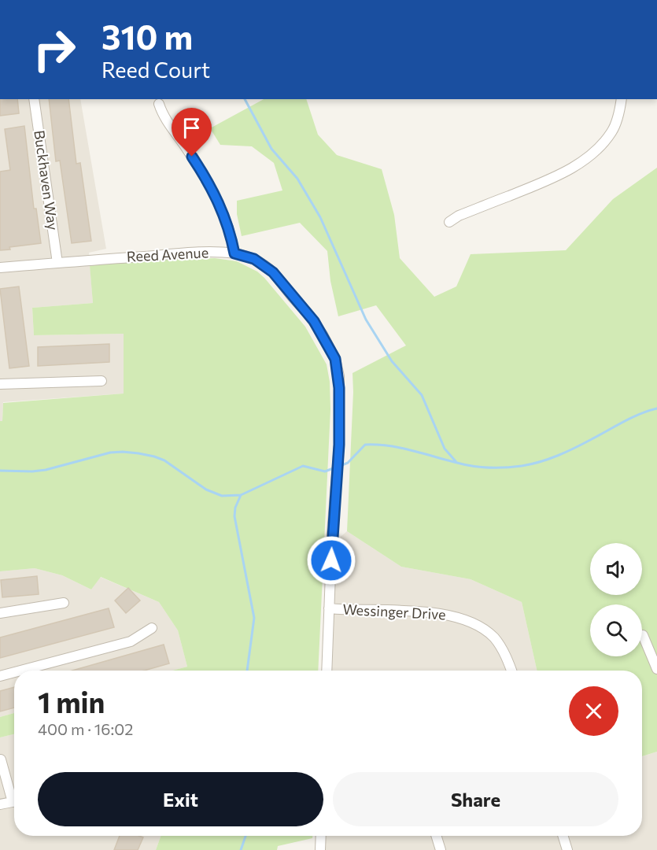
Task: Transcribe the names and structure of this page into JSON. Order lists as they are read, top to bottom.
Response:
{
  "streets": {
    "street": ["Buckhaven Way", "Reed Avenue", "Wessinger Drive"]
  },
  "crossings": [
    ["Buckhaven Way", "Reed Avenue"],
    ["Reed Avenue", "Wessinger Drive"]
  ],
  "page": {
    "turn": ["310 m", "Reed Court"],
    "heading": ["1 min", "400 m · 16:02"],
    "buttons": ["Exit", "Share"]
  }
}
